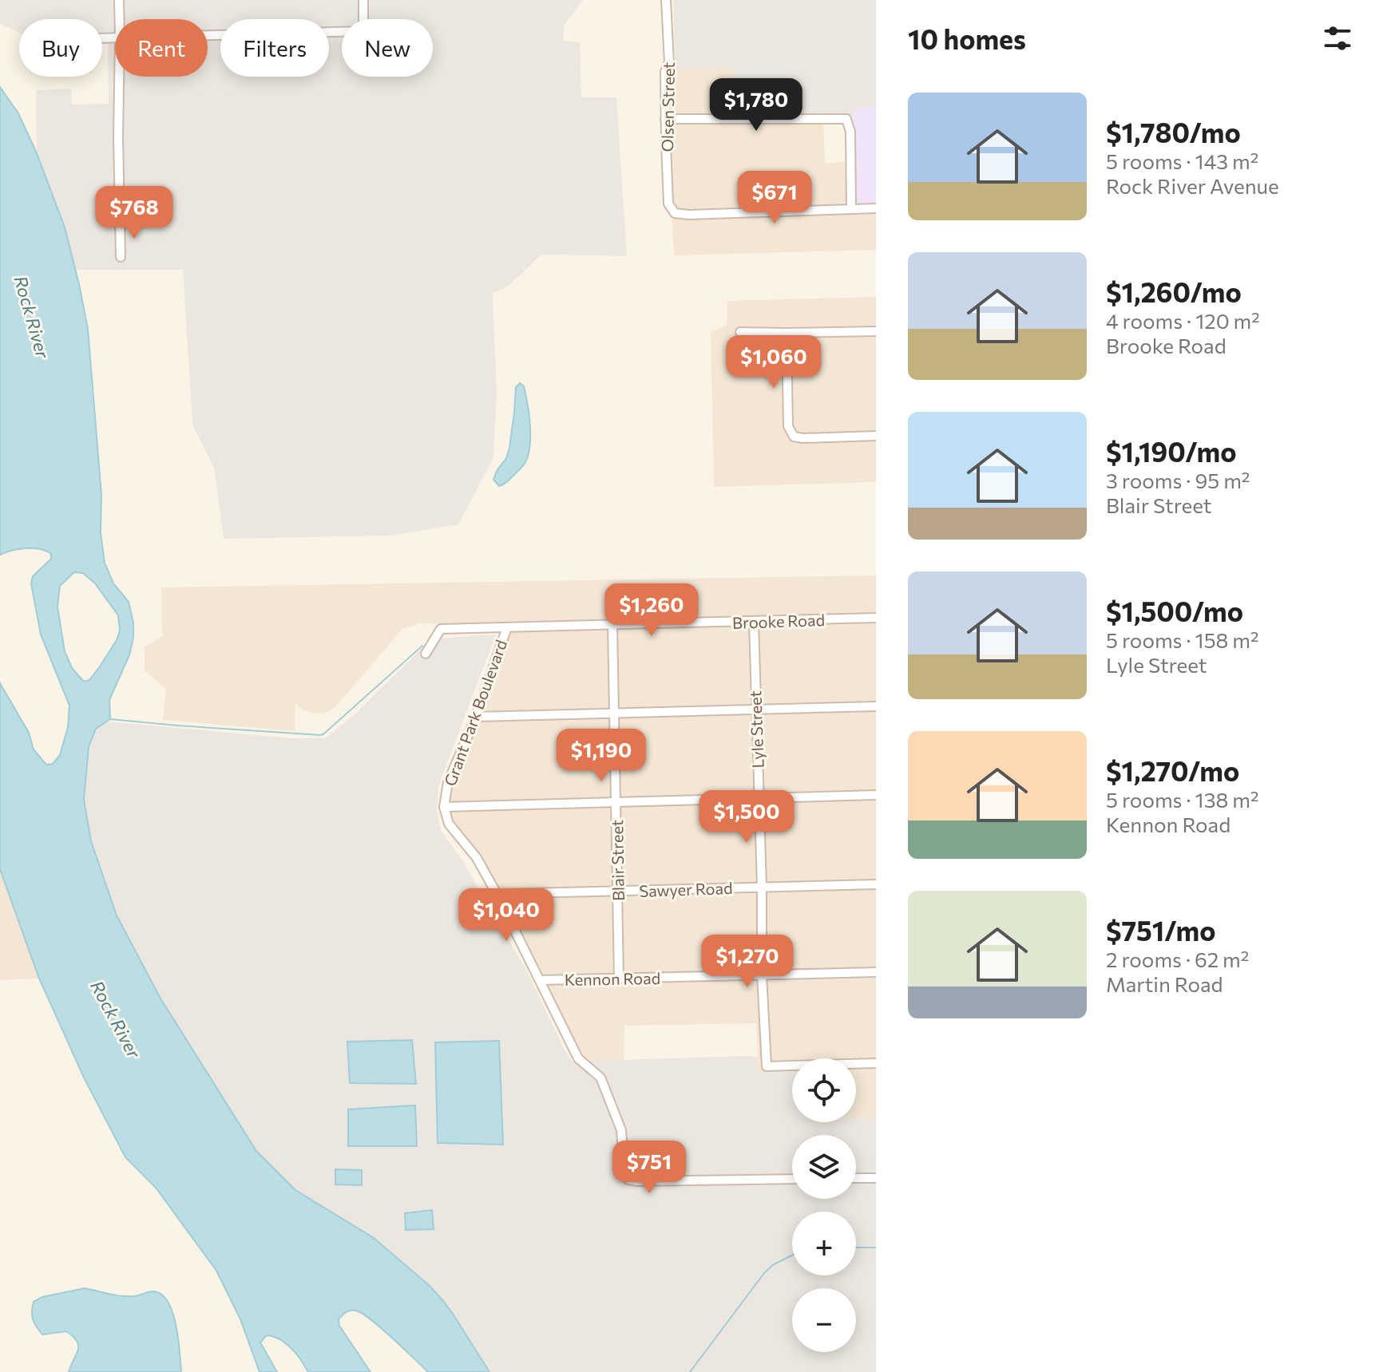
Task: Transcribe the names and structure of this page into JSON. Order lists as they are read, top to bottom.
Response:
{
  "streets": {
    "street": [
      "Olsen Street",
      "Brooke Road",
      "Grant Park Boulevard",
      "Lyle Street",
      "Blair Street",
      "Sawyer Road",
      "Kennon Road"
    ]
  },
  "crossings": [
    ["Brooke Road", "Grant Park Boulevard"],
    ["Brooke Road", "Lyle Street"],
    ["Brooke Road", "Blair Street"],
    ["Grant Park Boulevard", "Sawyer Road"],
    ["Grant Park Boulevard", "Kennon Road"],
    ["Lyle Street", "Sawyer Road"],
    ["Lyle Street", "Kennon Road"],
    ["Blair Street", "Sawyer Road"],
    ["Blair Street", "Kennon Road"]
  ],
  "water": ["Rock River"],
  "page": {
    "heading": "10 homes",
    "chip": [
      "Buy",
      "Rent",
      "Filters",
      "New"
    ],
    "list": [
      {
        "name": "$1,780/mo",
        "note": "5 rooms · 143 m² · Rock River Avenue"
      },
      {
        "name": "$1,260/mo",
        "note": "4 rooms · 120 m² · Brooke Road"
      },
      {
        "name": "$1,190/mo",
        "note": "3 rooms · 95 m² · Blair Street"
      },
      {
        "name": "$1,500/mo",
        "note": "5 rooms · 158 m² · Lyle Street"
      },
      {
        "name": "$1,270/mo",
        "note": "5 rooms · 138 m² · Kennon Road"
      },
      {
        "name": "$751/mo",
        "note": "2 rooms · 62 m² · Martin Road"
      }
    ],
    "price": [
      "$1,780",
      "$671",
      "$768",
      "$1,060",
      "$1,260",
      "$1,190",
      "$1,500",
      "$1,040",
      "$1,270",
      "$751"
    ],
    "map_buttons": ["+", "−"]
  }
}
